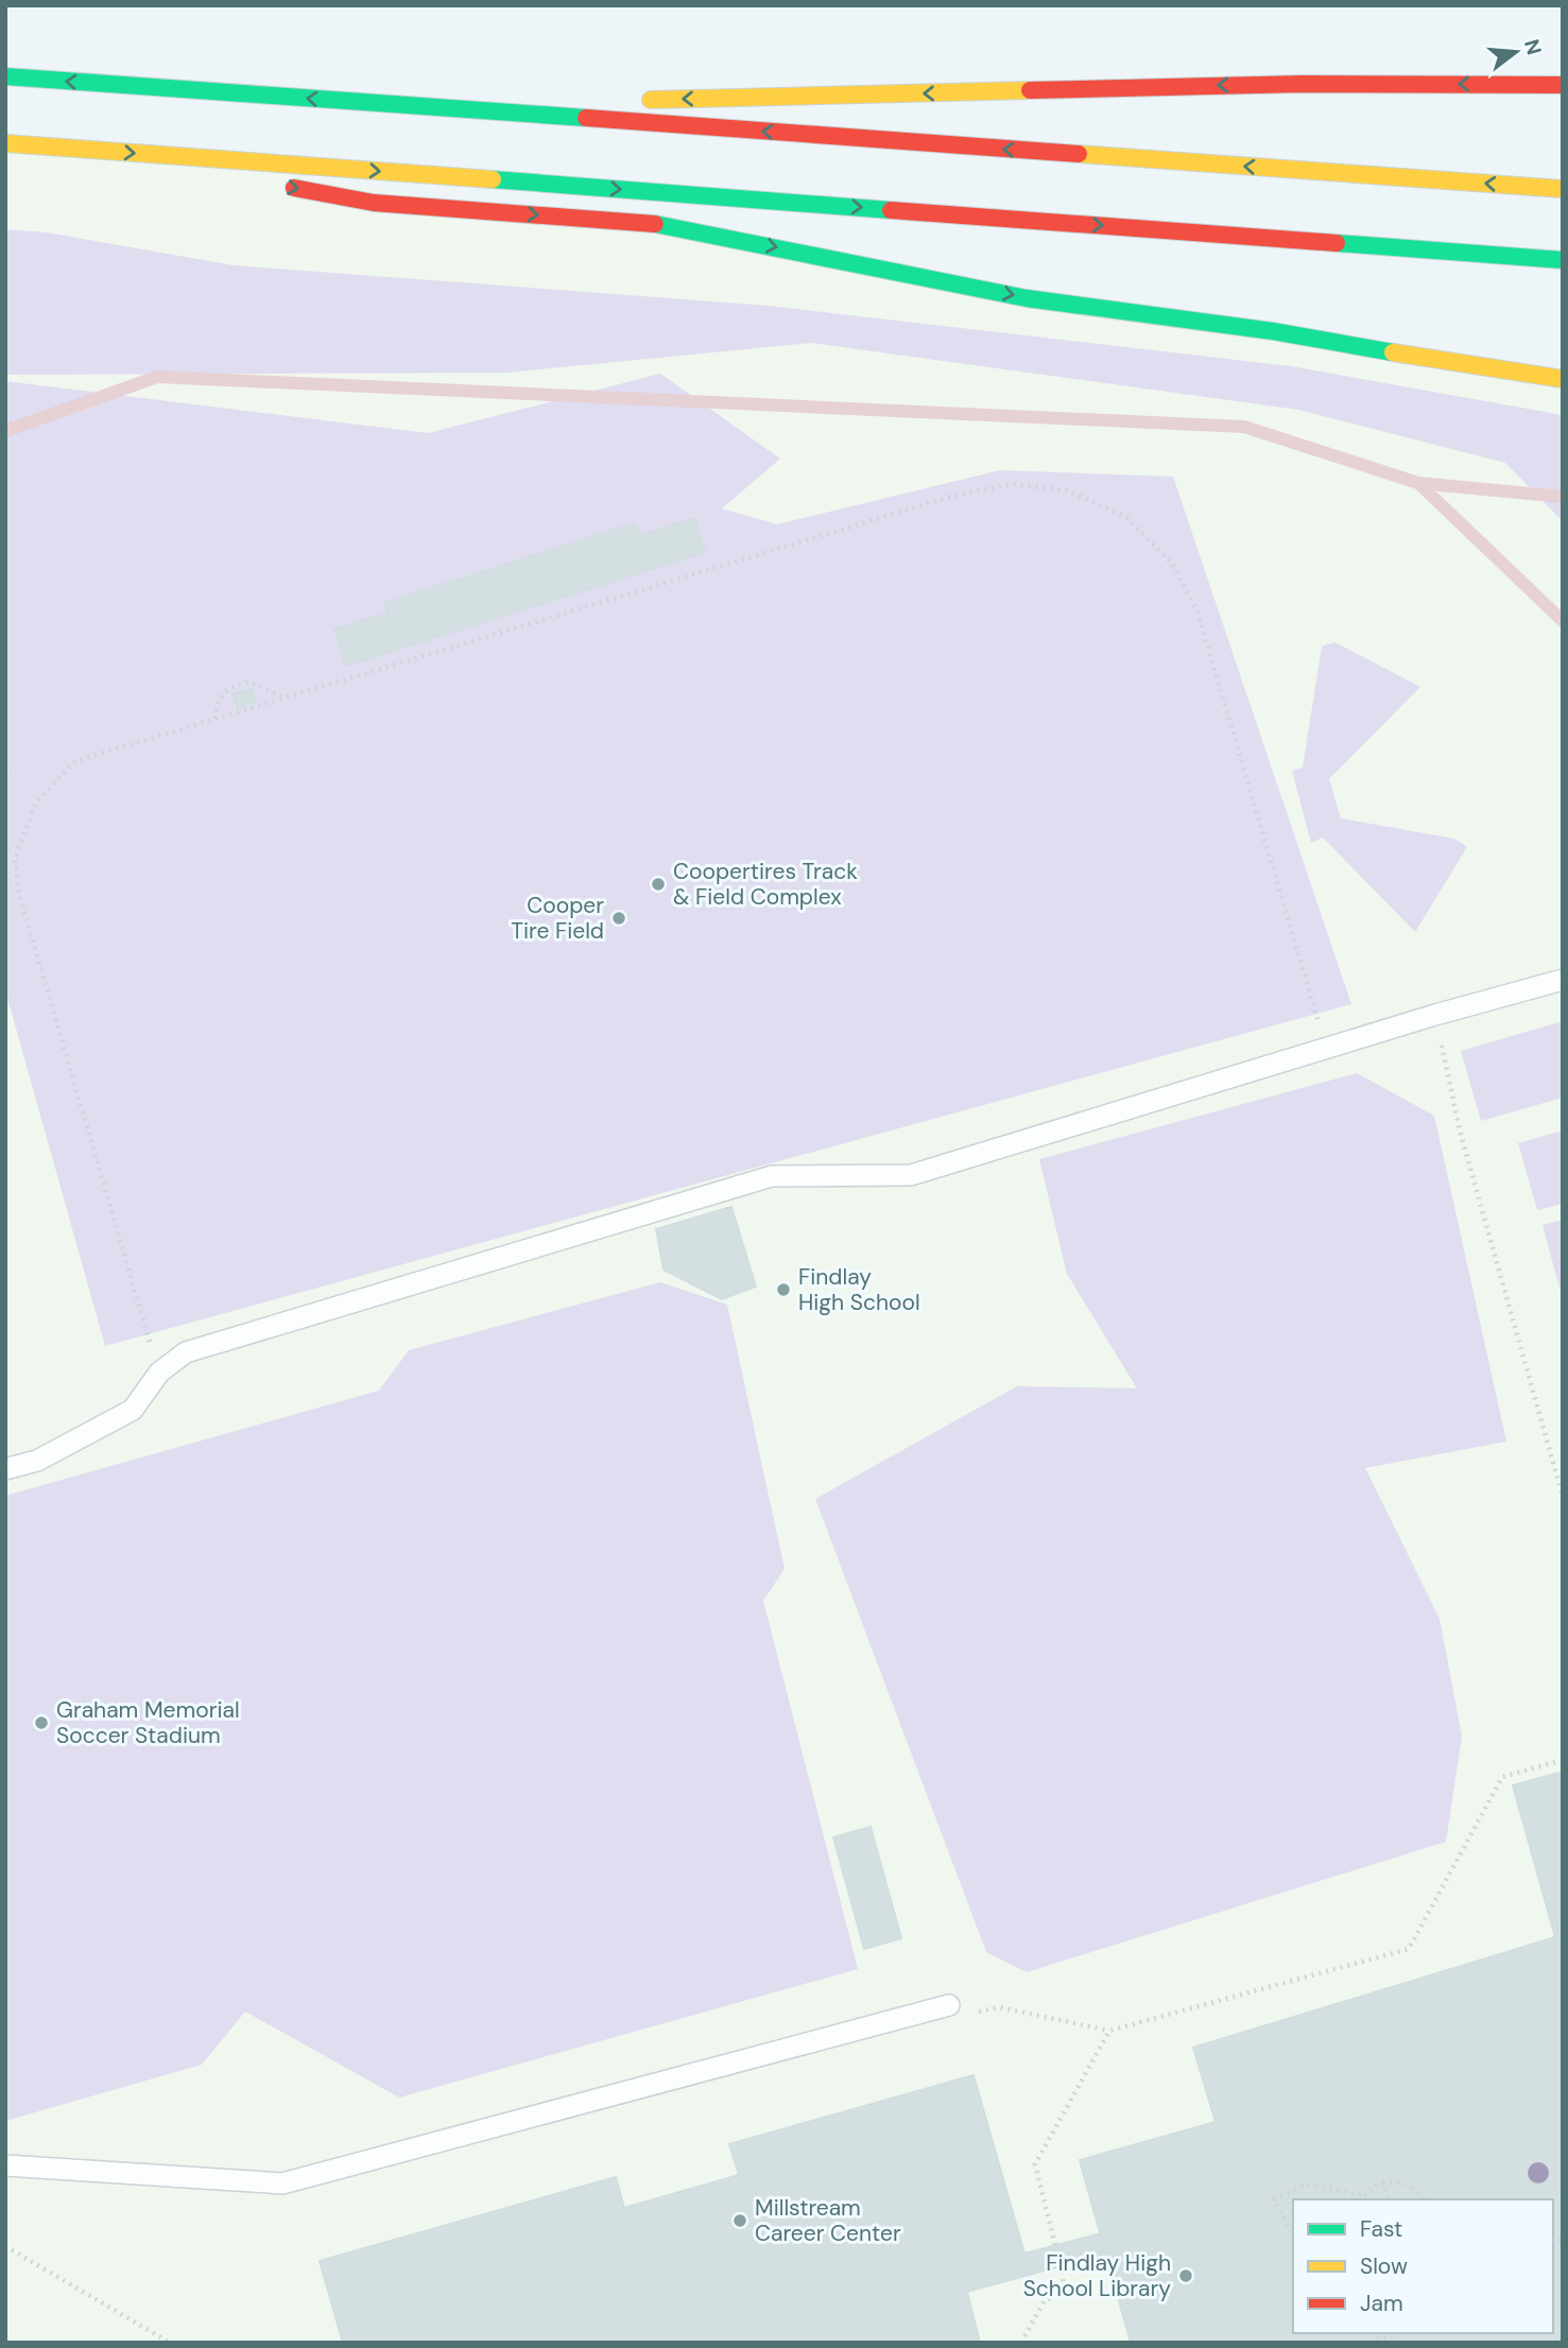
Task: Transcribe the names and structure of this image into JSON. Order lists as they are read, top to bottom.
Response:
{
  "places": [
    "Coopertires Track & Field Complex",
    "Cooper Tire Field",
    "Findlay High School",
    "Graham Memorial Soccer Stadium",
    "Millstream Career Center",
    "Findlay High School Library"
  ],
  "legend": ["Fast", "Slow", "Jam"],
  "north": "right"
}
